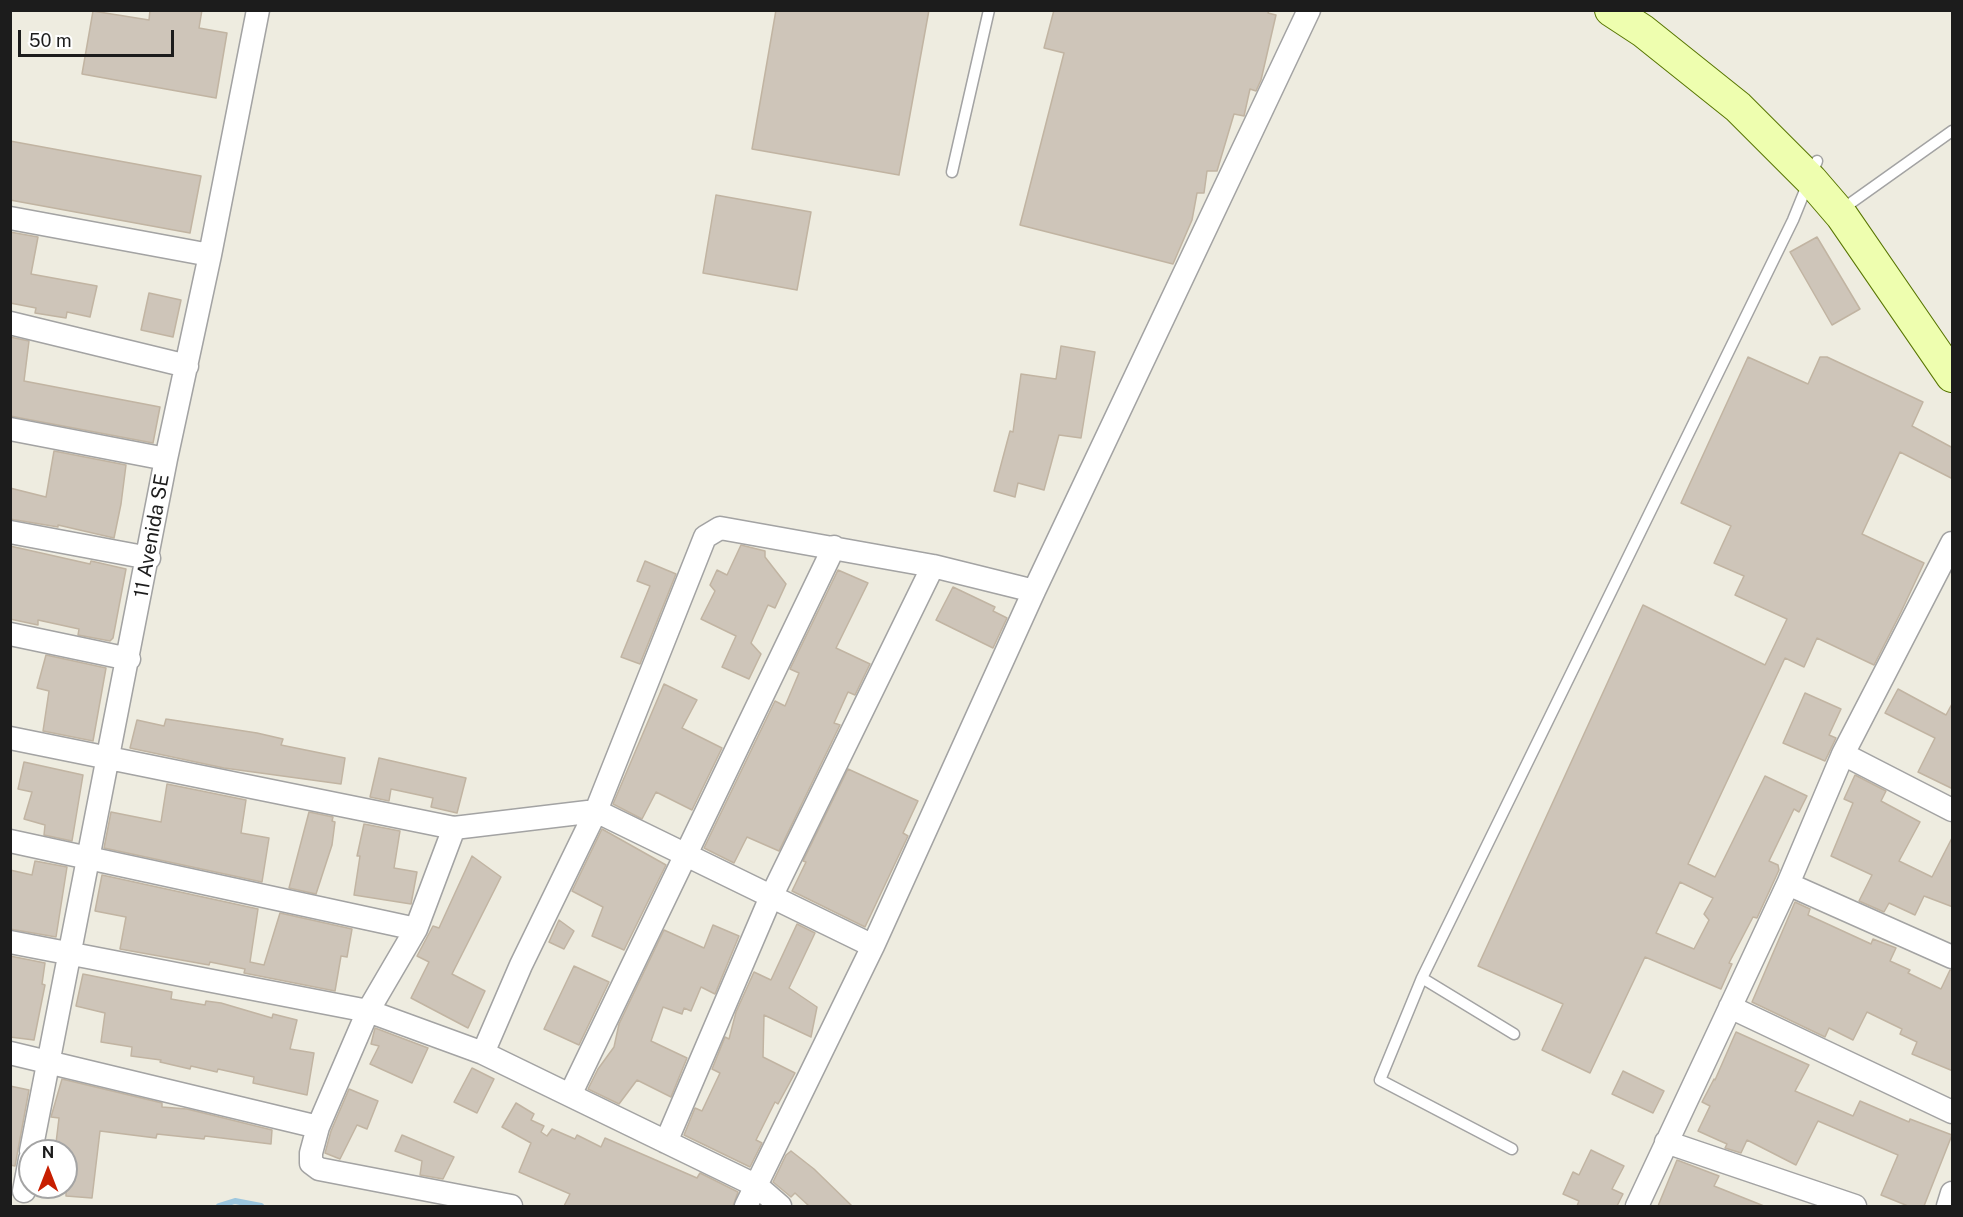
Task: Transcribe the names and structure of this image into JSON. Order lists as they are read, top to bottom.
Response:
{
  "streets": {
    "street": ["11 Avenida SE"]
  },
  "scale_bar": "50 m",
  "north": "top"
}
